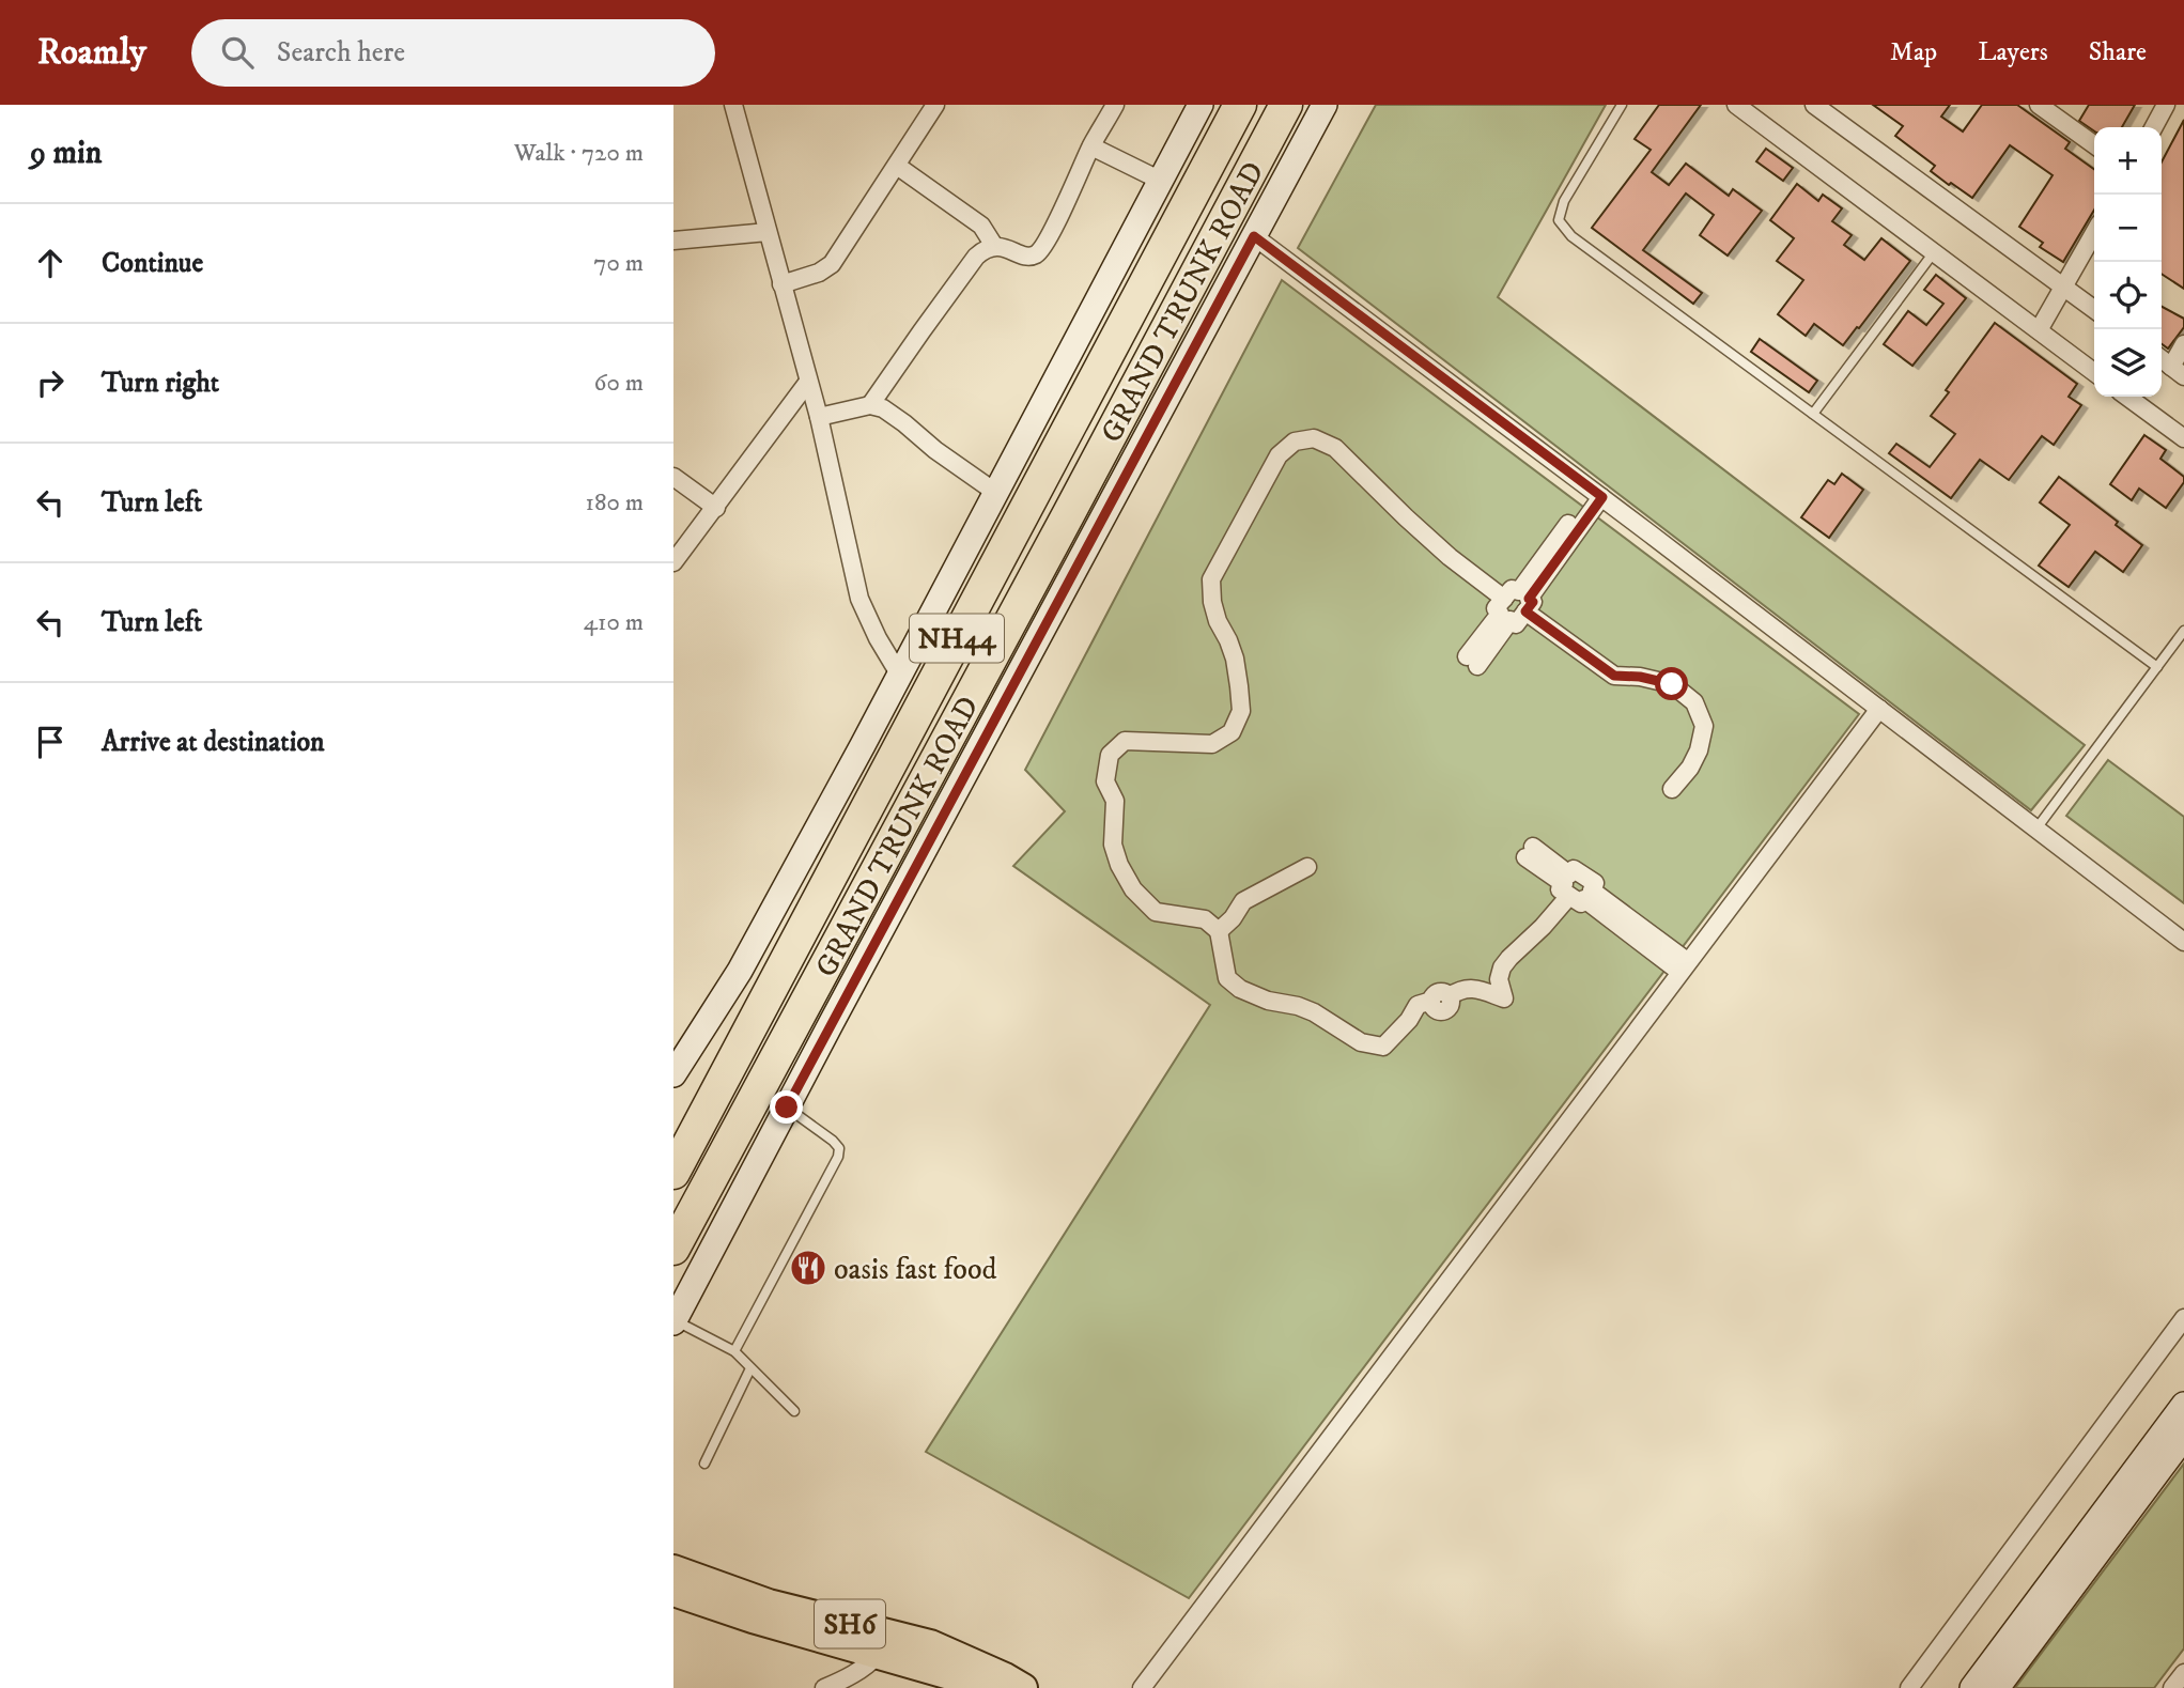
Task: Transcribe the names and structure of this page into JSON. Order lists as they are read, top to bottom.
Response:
{
  "streets": {
    "highway": ["GRAND TRUNK ROAD", "NH44"],
    "main road": ["SH6"]
  },
  "places": {
    "restaurant": ["oasis fast food"]
  },
  "page": {
    "header": "Roamly",
    "search": "Search here",
    "nav": ["Map", "Layers", "Share"],
    "heading": ["9 min", "Walk · 720 m"],
    "map_buttons": ["+", "−"],
    "list": [
      ["Continue", "70 m"],
      ["Turn right", "60 m"],
      ["Turn left", "180 m"],
      ["Turn left", "410 m"],
      "Arrive at destination"
    ]
  }
}
